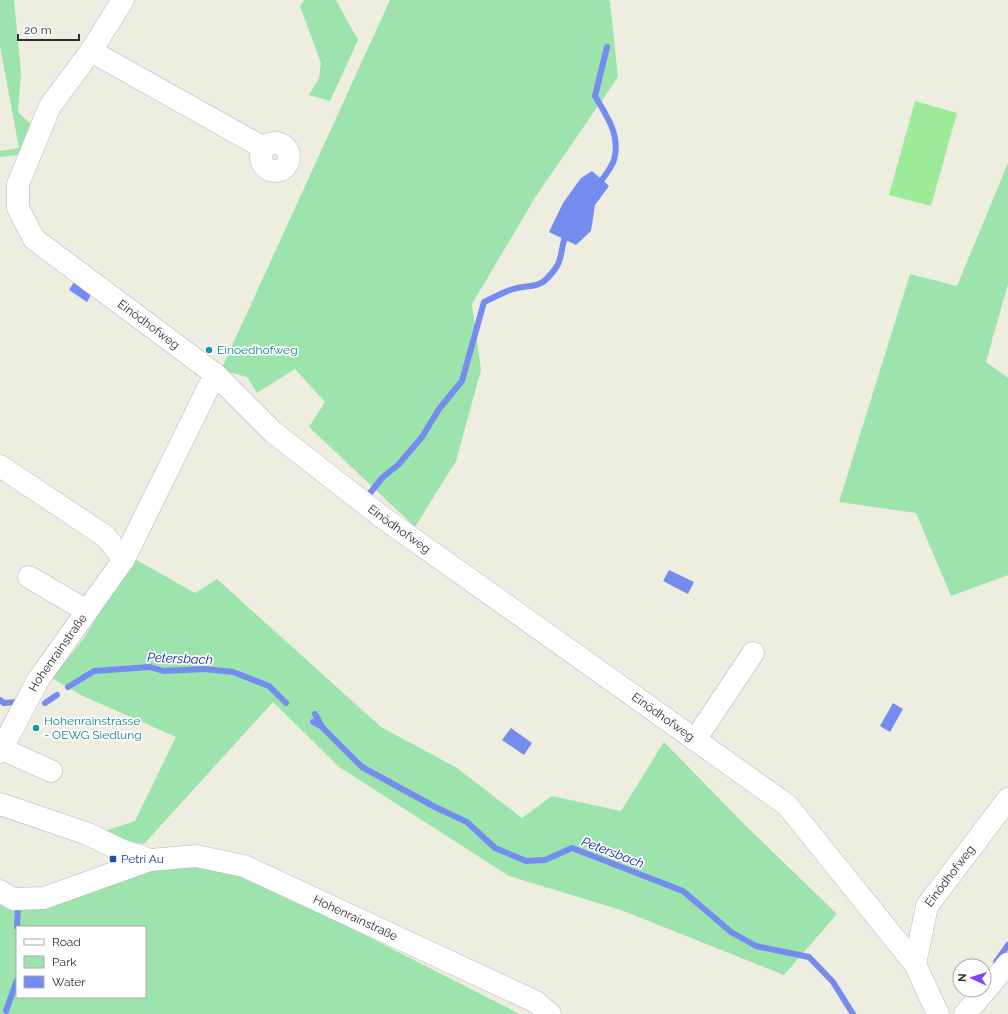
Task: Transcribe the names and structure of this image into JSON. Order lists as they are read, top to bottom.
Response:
{
  "streets": {
    "street": ["Einödhofweg", "Hohenrainstraße"]
  },
  "crossings": [
    ["Einödhofweg", "Hohenrainstraße"]
  ],
  "water": ["Petersbach"],
  "places": {
    "other": ["Einoedhofweg", "Hohenrainstrasse - OEWG Siedlung"],
    "transit": ["Petri Au"]
  },
  "legend": ["Road", "Park", "Water"],
  "scale_bar": "20 m",
  "north": "left"
}
